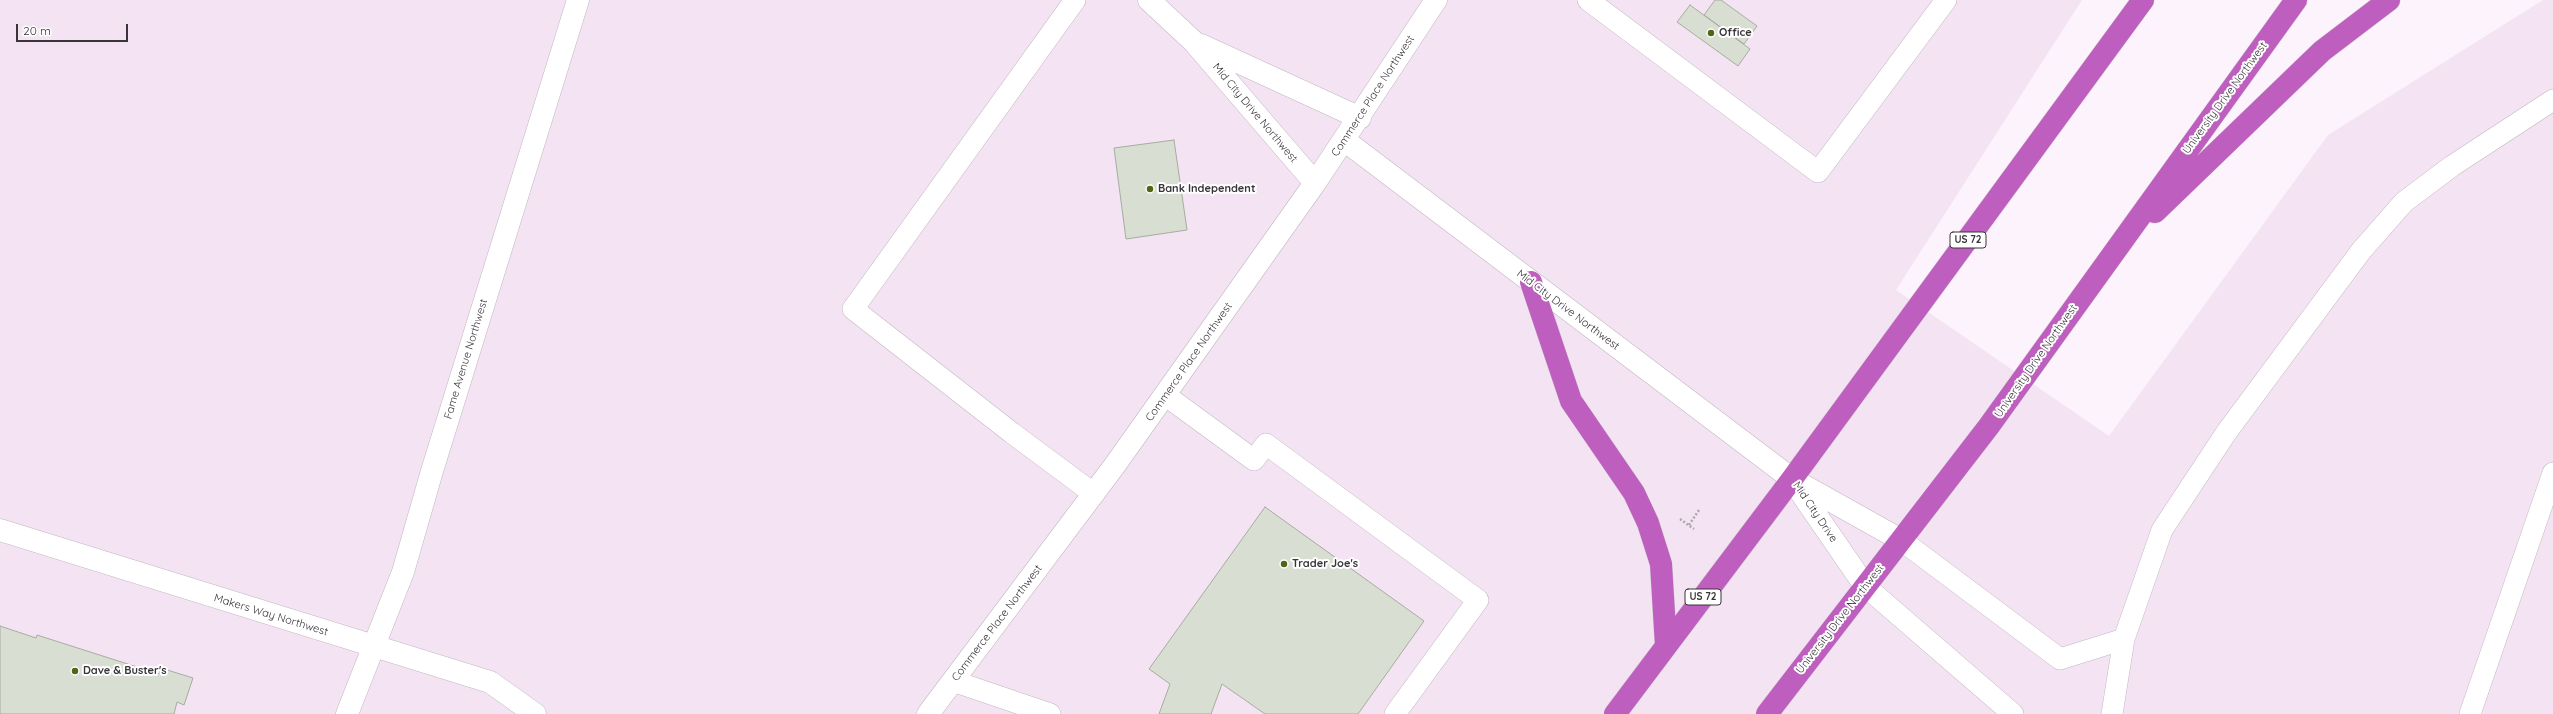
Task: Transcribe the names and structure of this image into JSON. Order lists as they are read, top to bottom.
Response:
{
  "streets": {
    "highway": ["University Drive Northwest", "US 72"],
    "street": [
      "Commerce Place Northwest",
      "Mid City Drive Northwest",
      "Fame Avenue Northwest",
      "Mid City Drive",
      "Makers Way Northwest"
    ]
  },
  "crossings": [
    ["Commerce Place Northwest", "Mid City Drive Northwest"],
    ["University Drive Northwest", "Mid City Drive"],
    ["Mid City Drive Northwest", "US 72"],
    ["Mid City Drive Northwest", "Mid City Drive"],
    ["US 72", "Mid City Drive"],
    ["Fame Avenue Northwest", "Makers Way Northwest"]
  ],
  "places": [
    "Office",
    "Bank Independent",
    "Trader Joe's",
    "Dave & Buster's"
  ],
  "scale_bar": "20 m"
}
